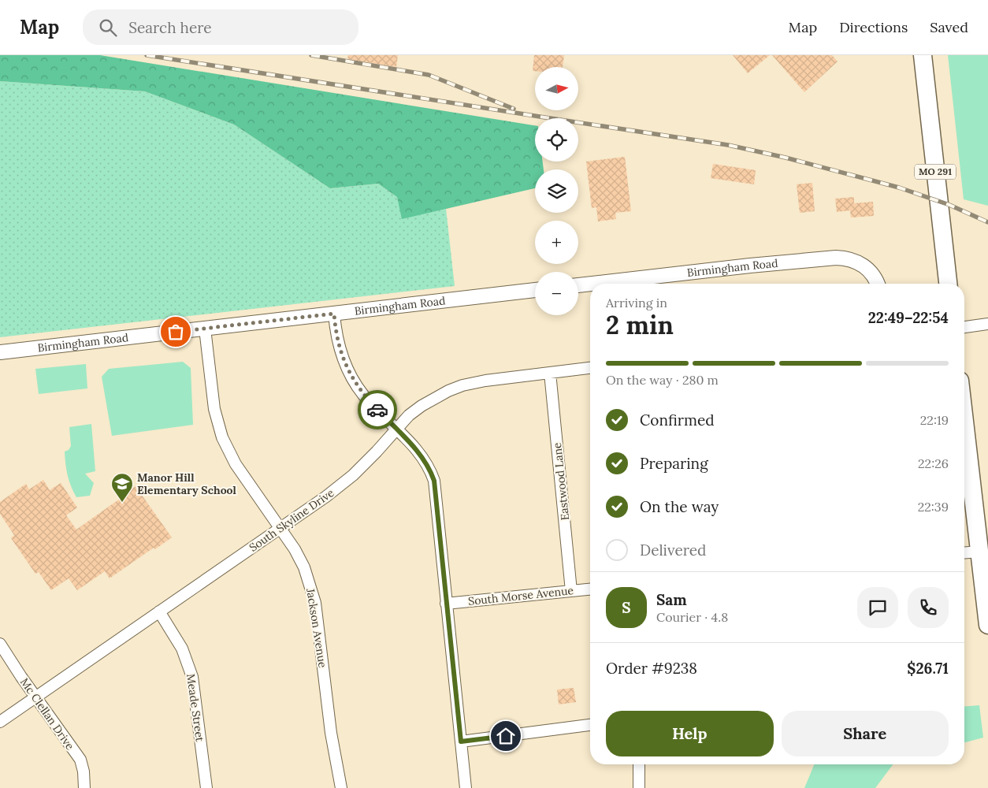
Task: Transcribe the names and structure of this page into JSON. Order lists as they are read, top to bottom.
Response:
{
  "streets": {
    "highway": ["MO 291"],
    "street": [
      "Birmingham Road",
      "Eastwood Lane",
      "South Skyline Drive",
      "South Morse Avenue",
      "Jackson Avenue",
      "Meade Street",
      "Mc Clellan Drive"
    ]
  },
  "crossings": [
    ["Birmingham Road", "Jackson Avenue"],
    ["Eastwood Lane", "South Skyline Drive"],
    ["Eastwood Lane", "South Morse Avenue"],
    ["South Skyline Drive", "Jackson Avenue"],
    ["South Skyline Drive", "Meade Street"],
    ["South Skyline Drive", "Mc Clellan Drive"]
  ],
  "places": {
    "school or university": ["Manor Hill Elementary School"]
  },
  "north": "right",
  "page": {
    "header": "Map",
    "search": "Search here",
    "nav": ["Map", "Directions", "Saved"],
    "map_buttons": ["+", "−"],
    "heading": ["2 min", "Arriving in", "22:49–22:54"],
    "panel": [
      "Sam",
      "Courier · 4.8",
      "Order #9238",
      "$26.71"
    ],
    "bar": "On the way · 280 m",
    "list": [
      ["Confirmed", "22:19"],
      ["Preparing", "22:26"],
      ["On the way", "22:39"],
      "Delivered"
    ],
    "round": "S",
    "buttons": ["Help", "Share"]
  }
}
